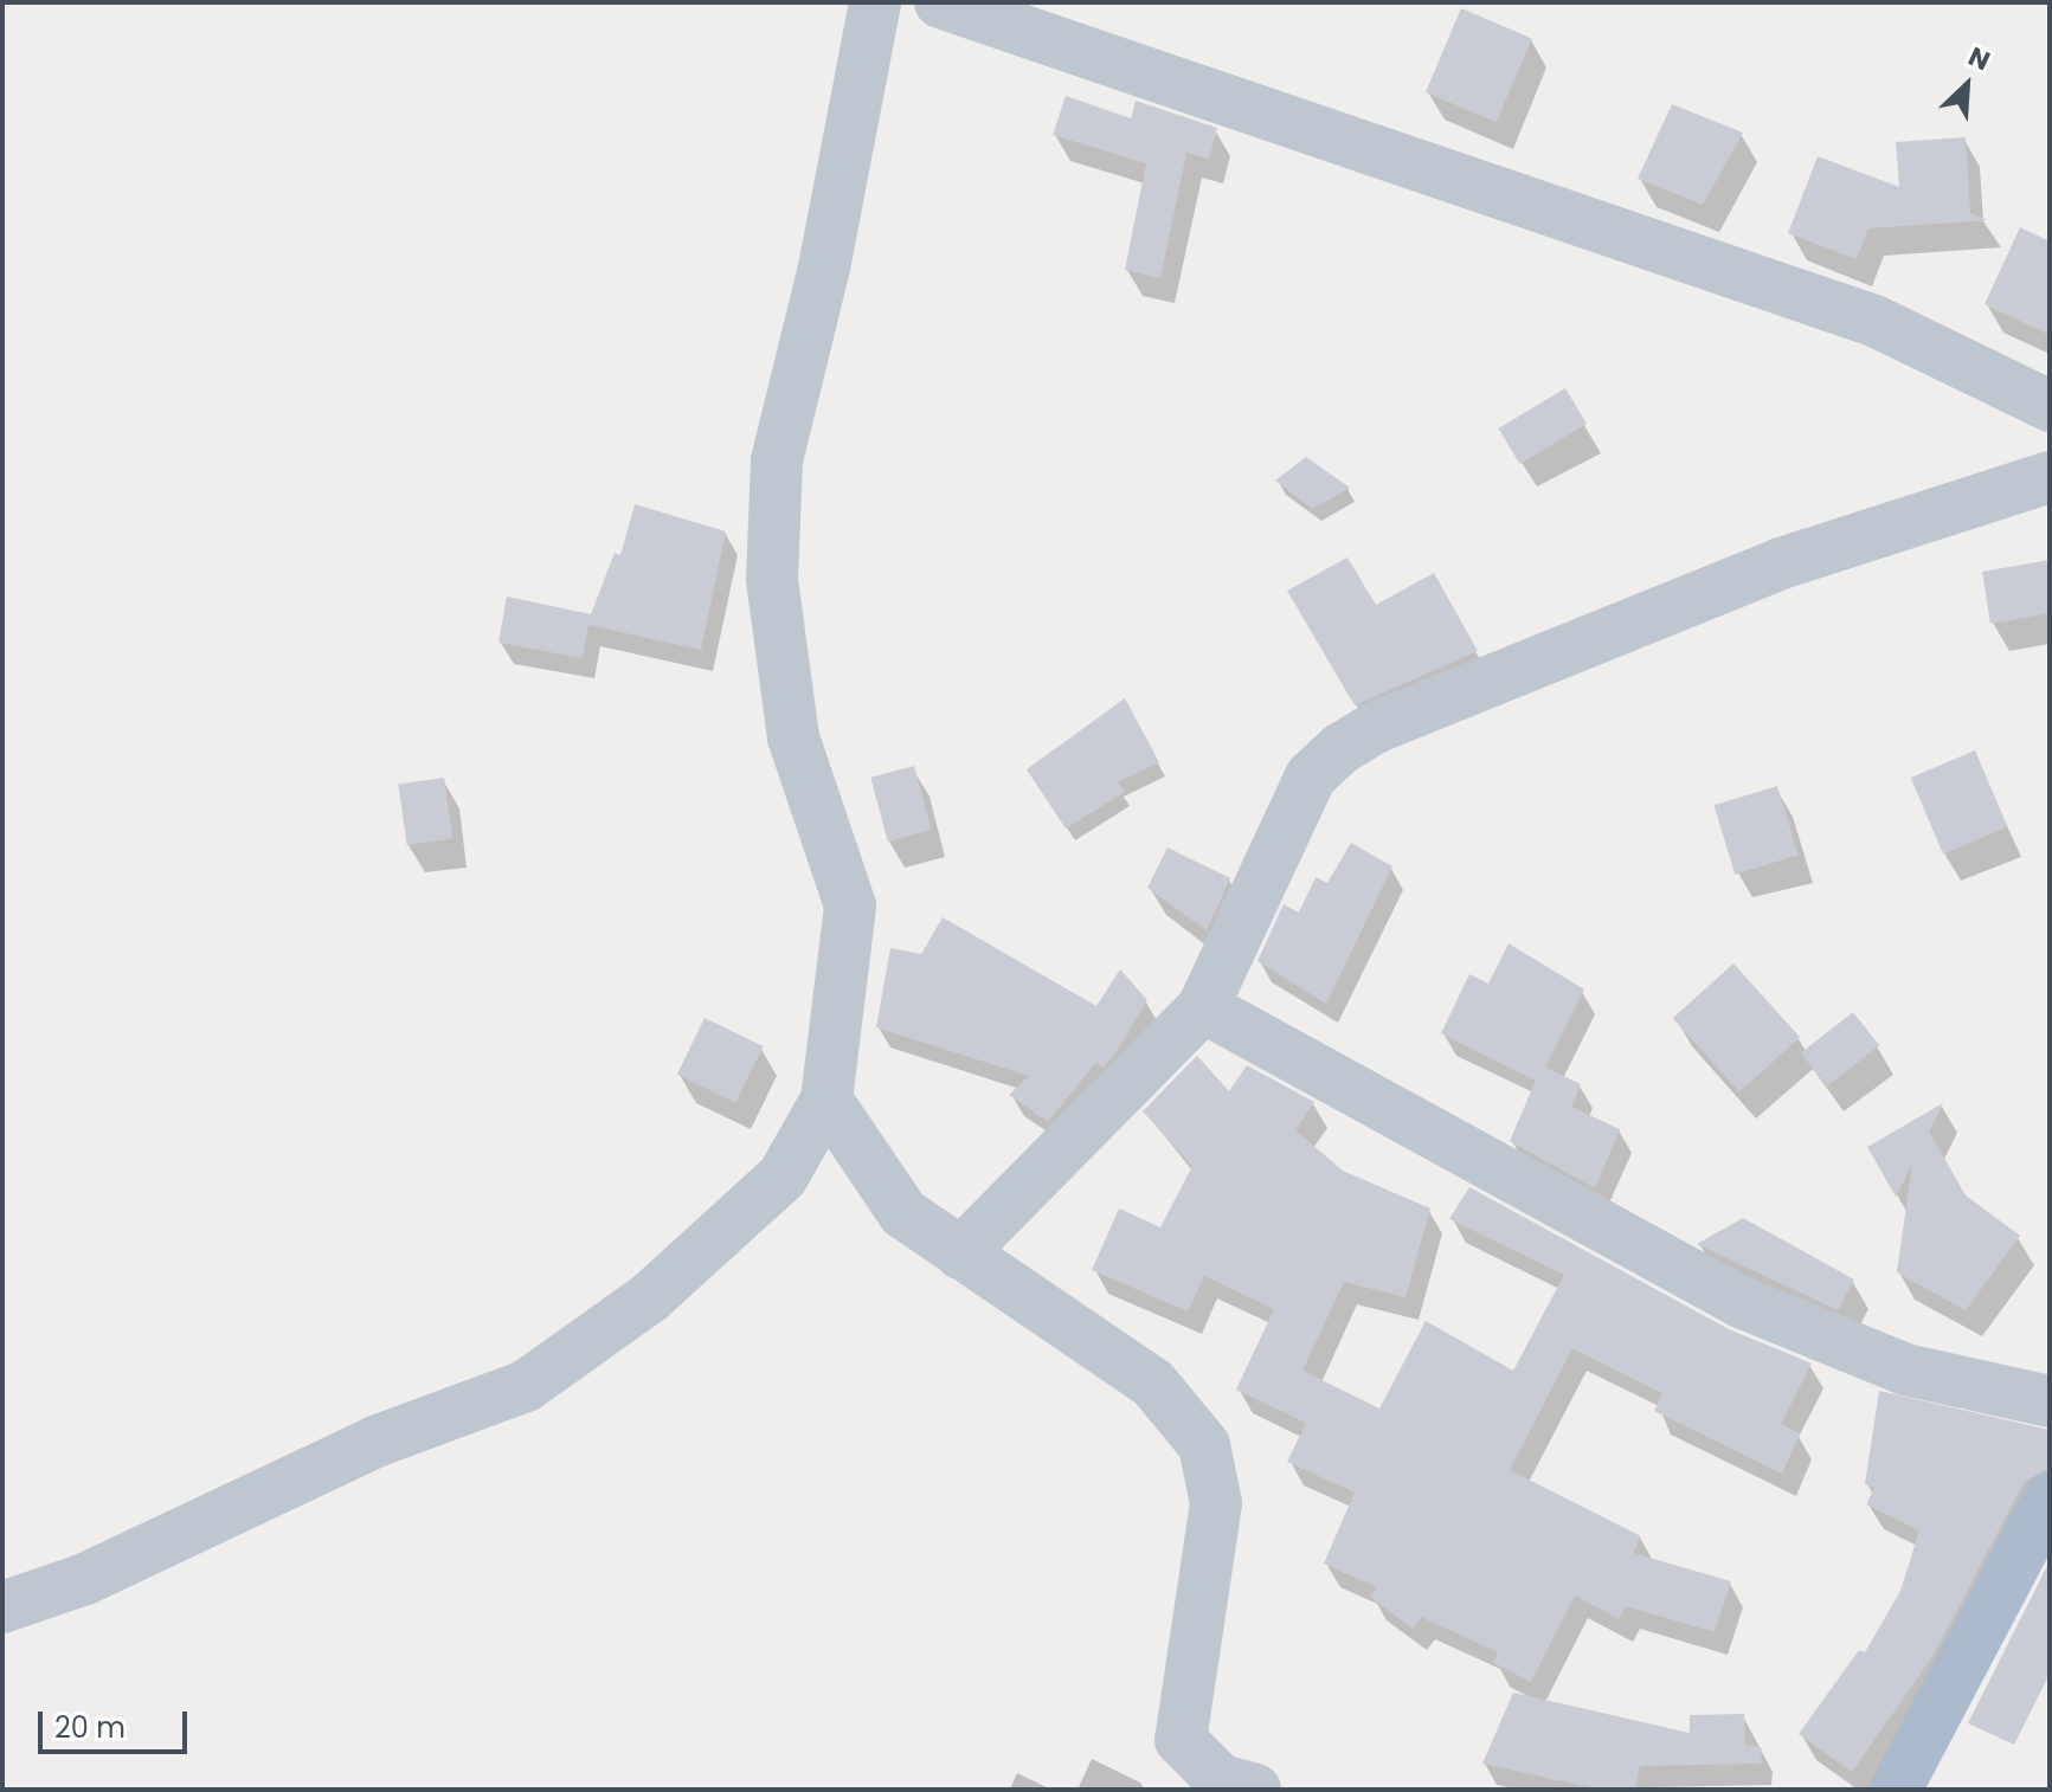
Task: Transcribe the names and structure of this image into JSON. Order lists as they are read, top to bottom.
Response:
{
  "scale_bar": "20 m",
  "north": "top right"
}
